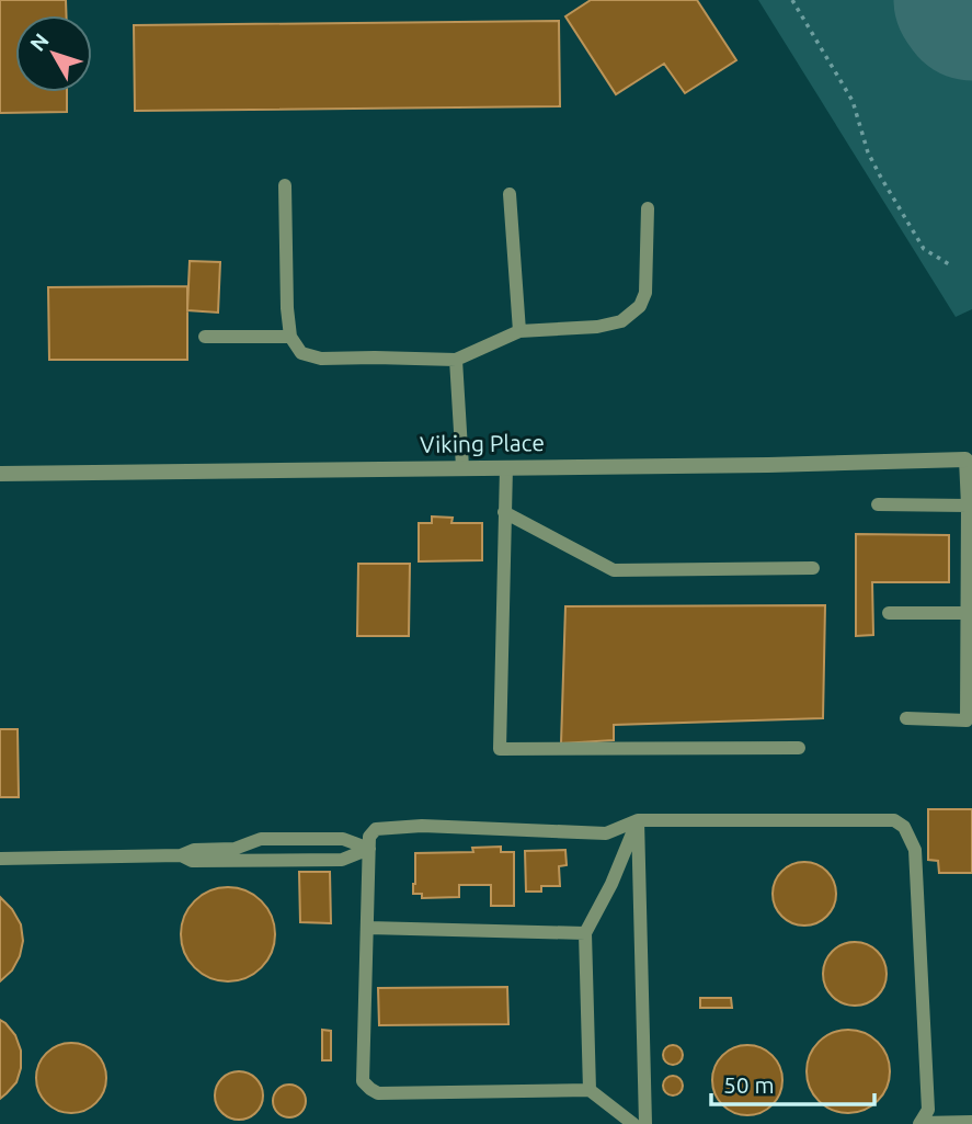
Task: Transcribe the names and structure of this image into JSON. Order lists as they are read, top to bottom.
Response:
{
  "streets": {
    "street": ["Viking Place"]
  },
  "scale_bar": "50 m",
  "north": "top left"
}
